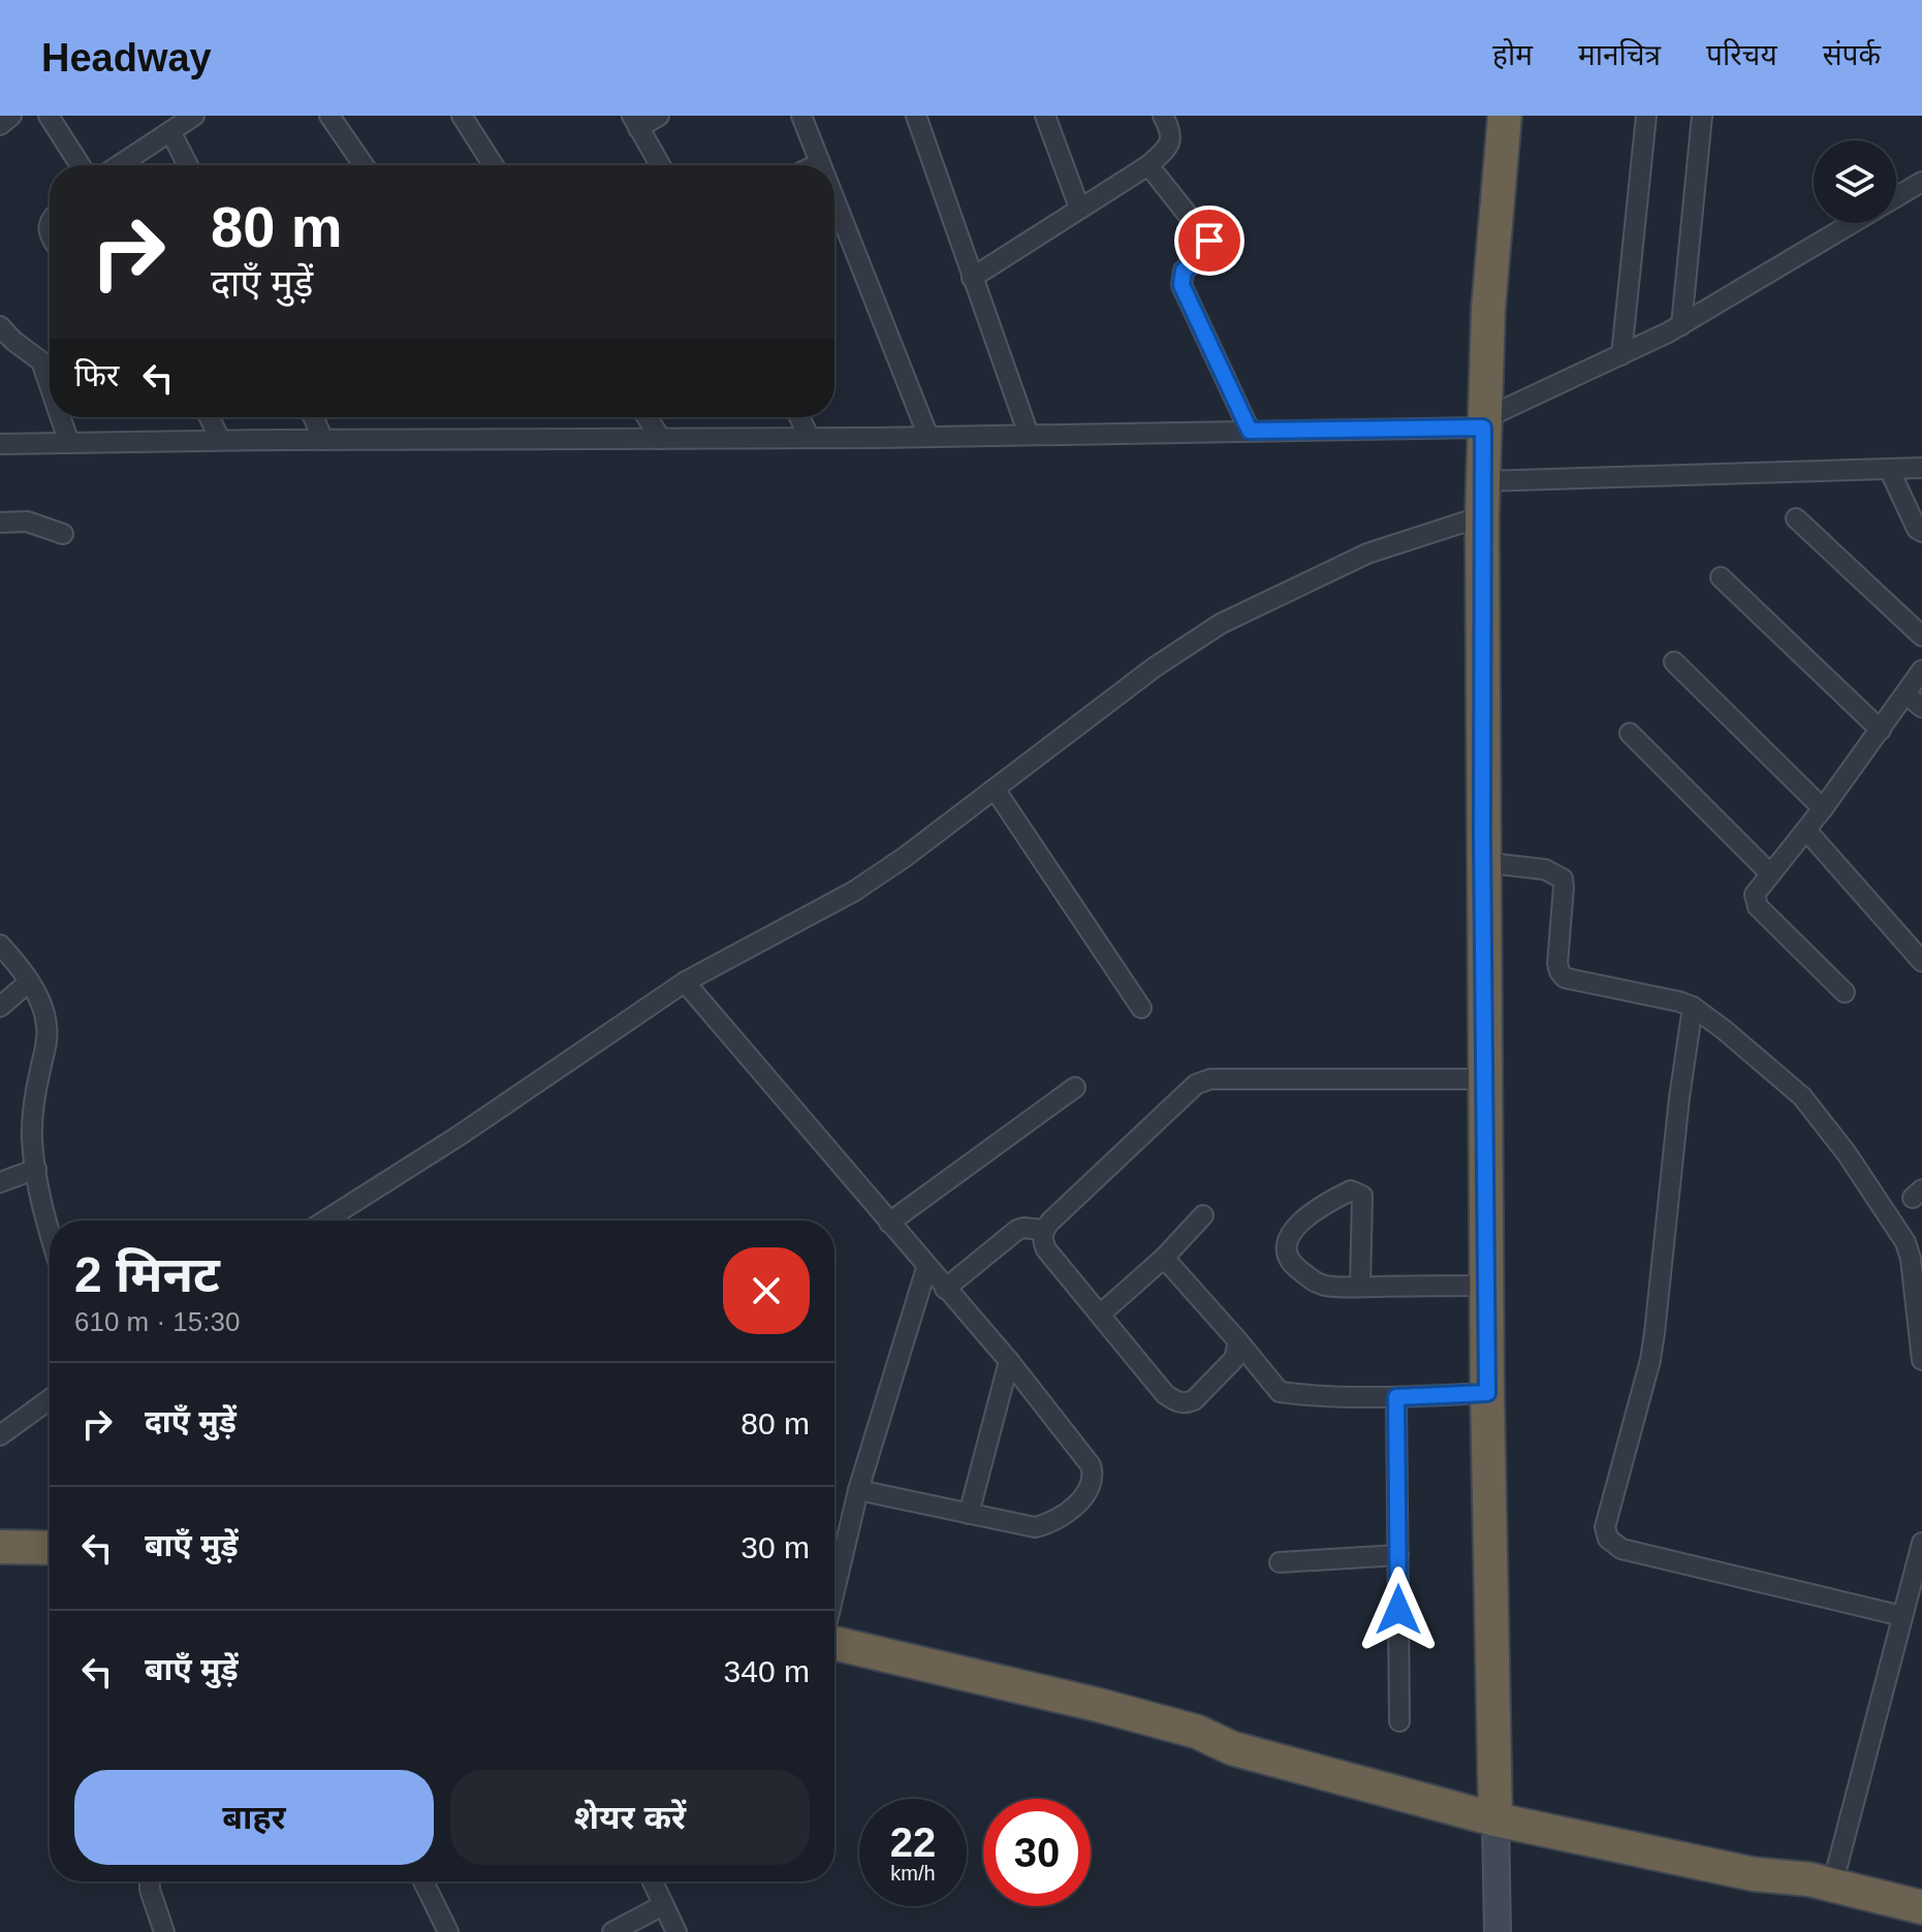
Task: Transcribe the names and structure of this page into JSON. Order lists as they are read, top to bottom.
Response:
{
  "page": {
    "header": "Headway",
    "nav": [
      "होम",
      "मानचित्र",
      "परिचय",
      "संपर्क"
    ],
    "turn": ["80 m", "दाएँ मुड़ें"],
    "then": "फिर",
    "heading": ["2 मिनट", "610 m · 15:30"],
    "list": [
      {
        "name": "दाएँ मुड़ें",
        "value": "80 m"
      },
      {
        "name": "बाएँ मुड़ें",
        "value": "30 m"
      },
      {
        "name": "बाएँ मुड़ें",
        "value": "340 m"
      }
    ],
    "buttons": ["बाहर", "शेयर करें"],
    "speed": "22 km/h",
    "limit": "30"
  }
}
